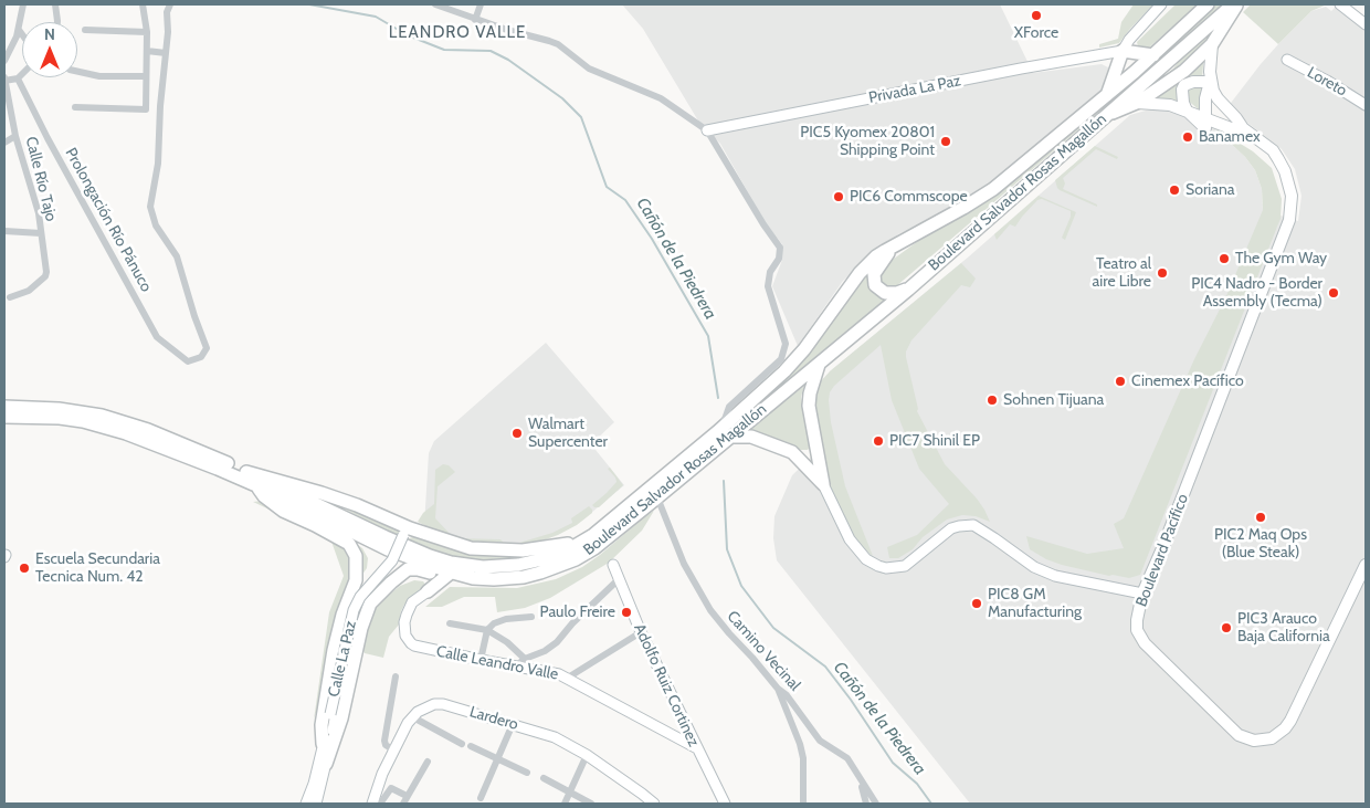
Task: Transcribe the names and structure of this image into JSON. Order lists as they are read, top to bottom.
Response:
{
  "streets": {
    "highway": ["Boulevard Salvador Rosas Magallón"],
    "main road": ["Boulevard Pacífico"],
    "street": [
      "Loreto",
      "Privada La Paz",
      "Calle Río Tajo",
      "Prolongación Río Pánuco",
      "Camino Vecinal",
      "Calle La Paz",
      "Calle Leandro Valle",
      "Adolfo Ruiz Cortinez",
      "Lardero"
    ]
  },
  "crossings": [
    ["Boulevard Salvador Rosas Magallón", "Camino Vecinal"],
    ["Calle Leandro Valle", "Adolfo Ruiz Cortinez"]
  ],
  "districts": ["LEANDRO VALLE"],
  "water": ["Cañón de la Piedrera"],
  "places": [
    "XForce",
    "Banamex",
    "PIC5 Kyomex 20801 Shipping Point",
    "Soriana",
    "PIC6 Commscope",
    "The Gym Way",
    "Teatro al aire Libre",
    "PIC4 Nadro - Border Assembly (Tecma)",
    "Cinemex Pacífico",
    "Sohnen Tijuana",
    "Walmart Supercenter",
    "PIC7 Shinil EP",
    "PIC2 Maq Ops (Blue Steak)",
    "Escuela Secundaria Tecnica Num. 42",
    "PIC8 GM Manufacturing",
    "Paulo Freire",
    "PIC3 Arauco Baja California"
  ],
  "north": "top"
}
